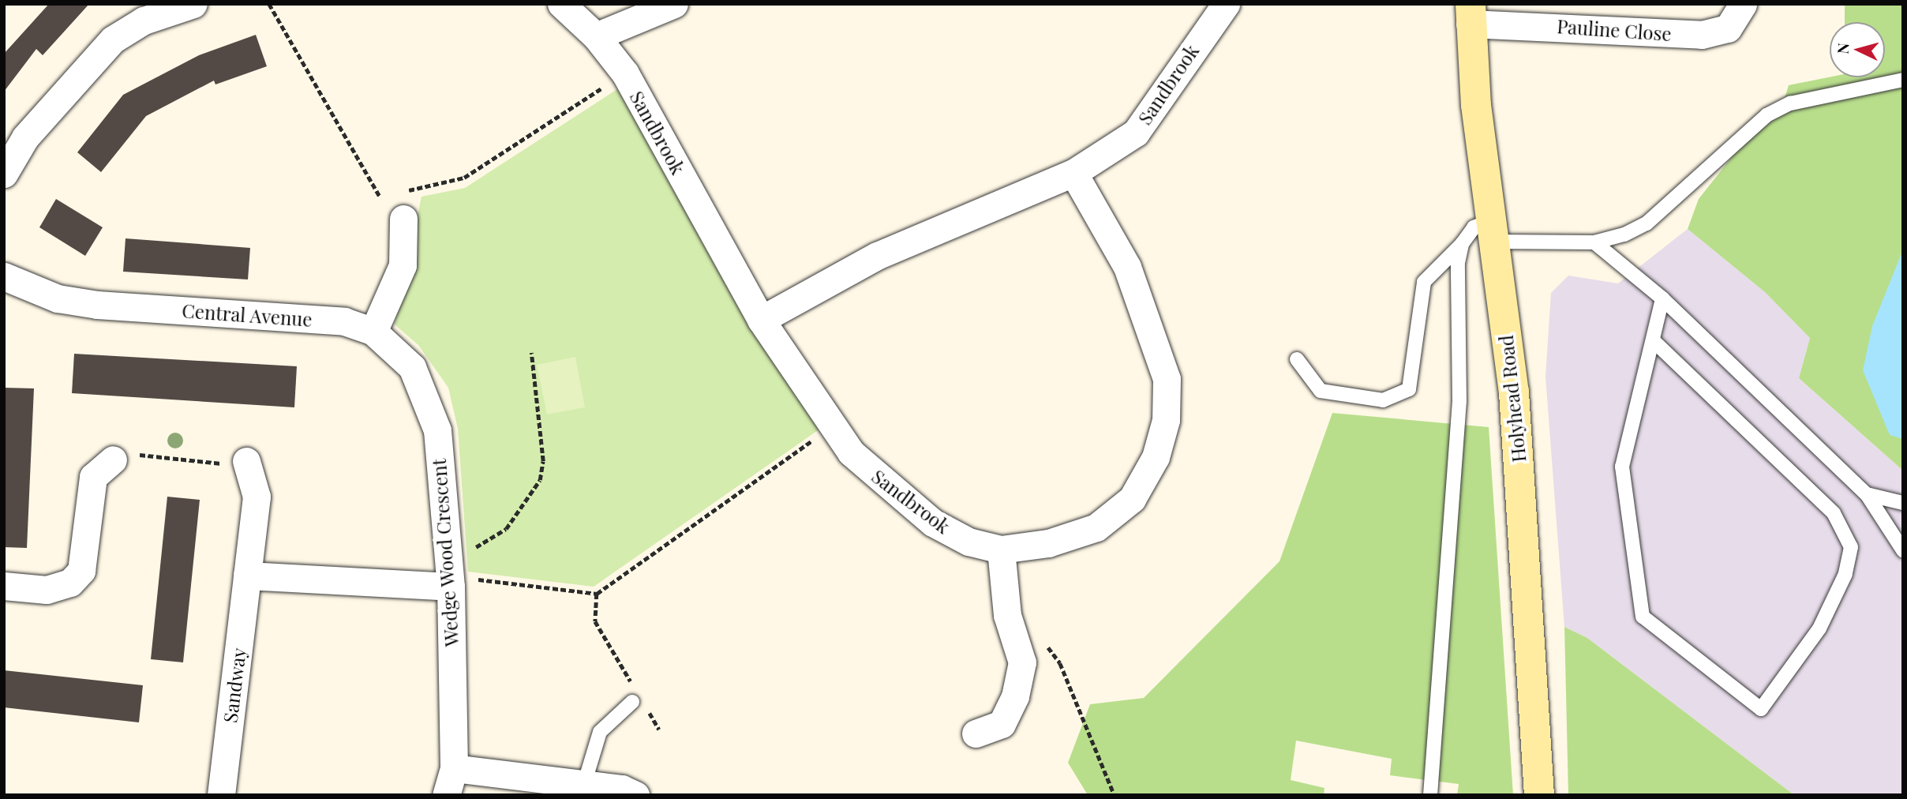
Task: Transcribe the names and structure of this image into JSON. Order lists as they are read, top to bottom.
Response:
{
  "streets": {
    "main road": ["Holyhead Road"],
    "street": [
      "Pauline Close",
      "Sandbrook",
      "Central Avenue",
      "Wedge Wood Crescent",
      "Sandway"
    ]
  },
  "crossings": [
    ["Pauline Close", "Holyhead Road"],
    ["Central Avenue", "Wedge Wood Crescent"]
  ],
  "north": "left"
}
